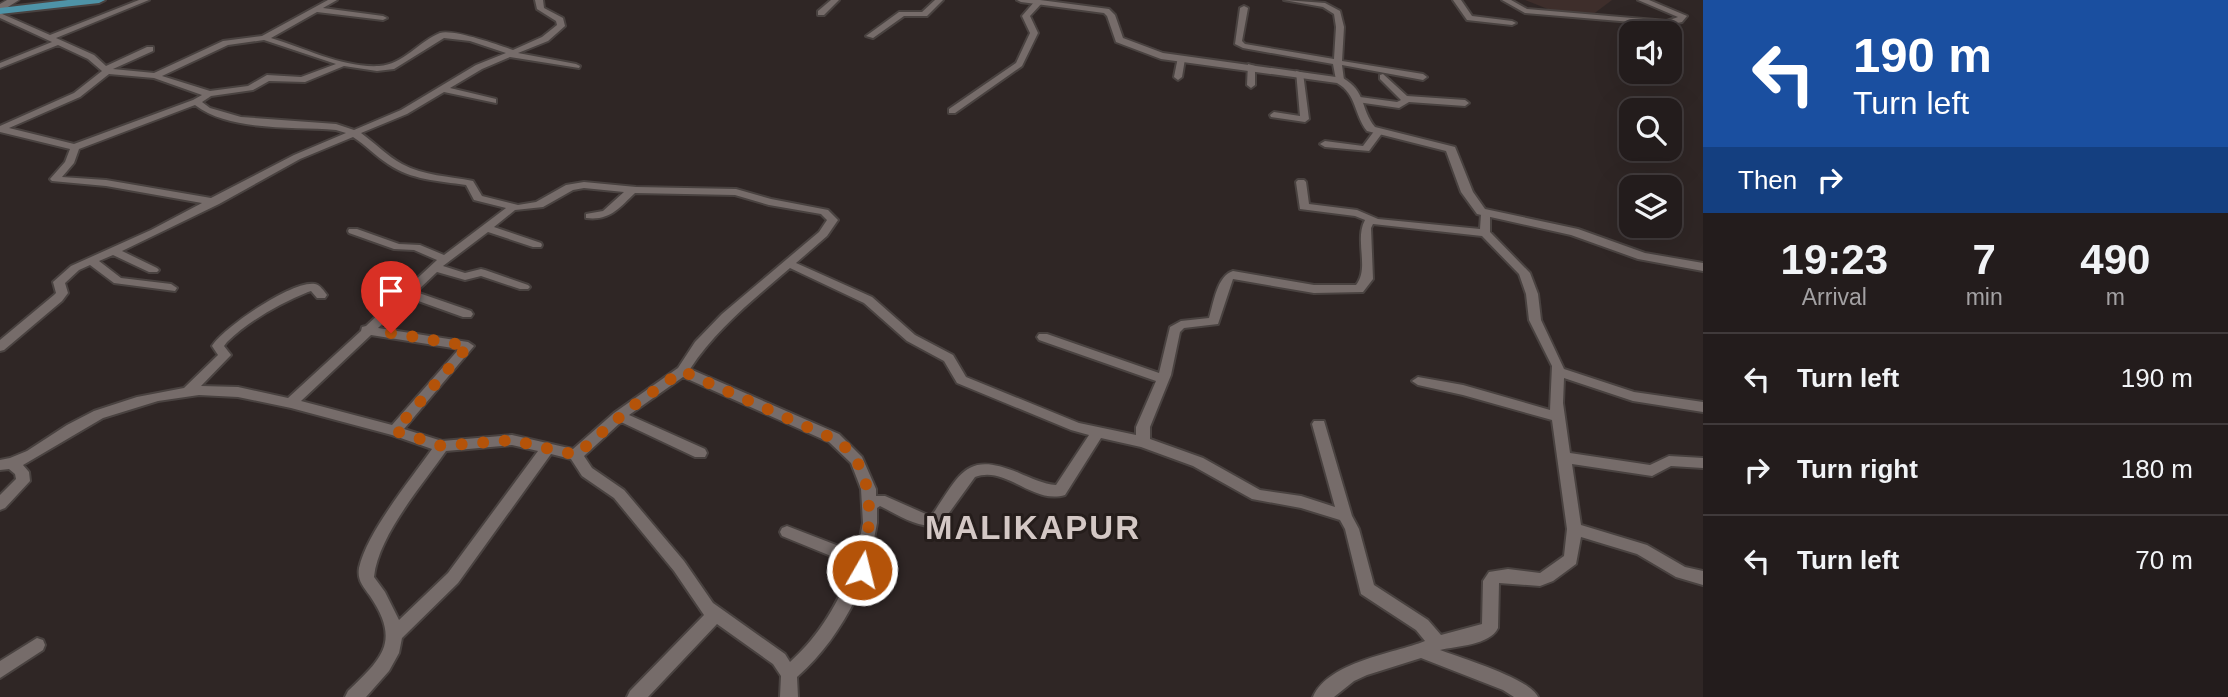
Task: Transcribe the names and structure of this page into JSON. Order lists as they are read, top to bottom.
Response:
{
  "districts": ["MALIKAPUR"],
  "page": {
    "turn": ["190 m", "Turn left"],
    "then": "Then",
    "eta": [
      "19:23",
      "Arrival",
      "7",
      "min",
      "490",
      "m"
    ],
    "list": [
      {
        "name": "Turn left",
        "value": "190 m"
      },
      {
        "name": "Turn right",
        "value": "180 m"
      },
      {
        "name": "Turn left",
        "value": "70 m"
      }
    ]
  }
}
